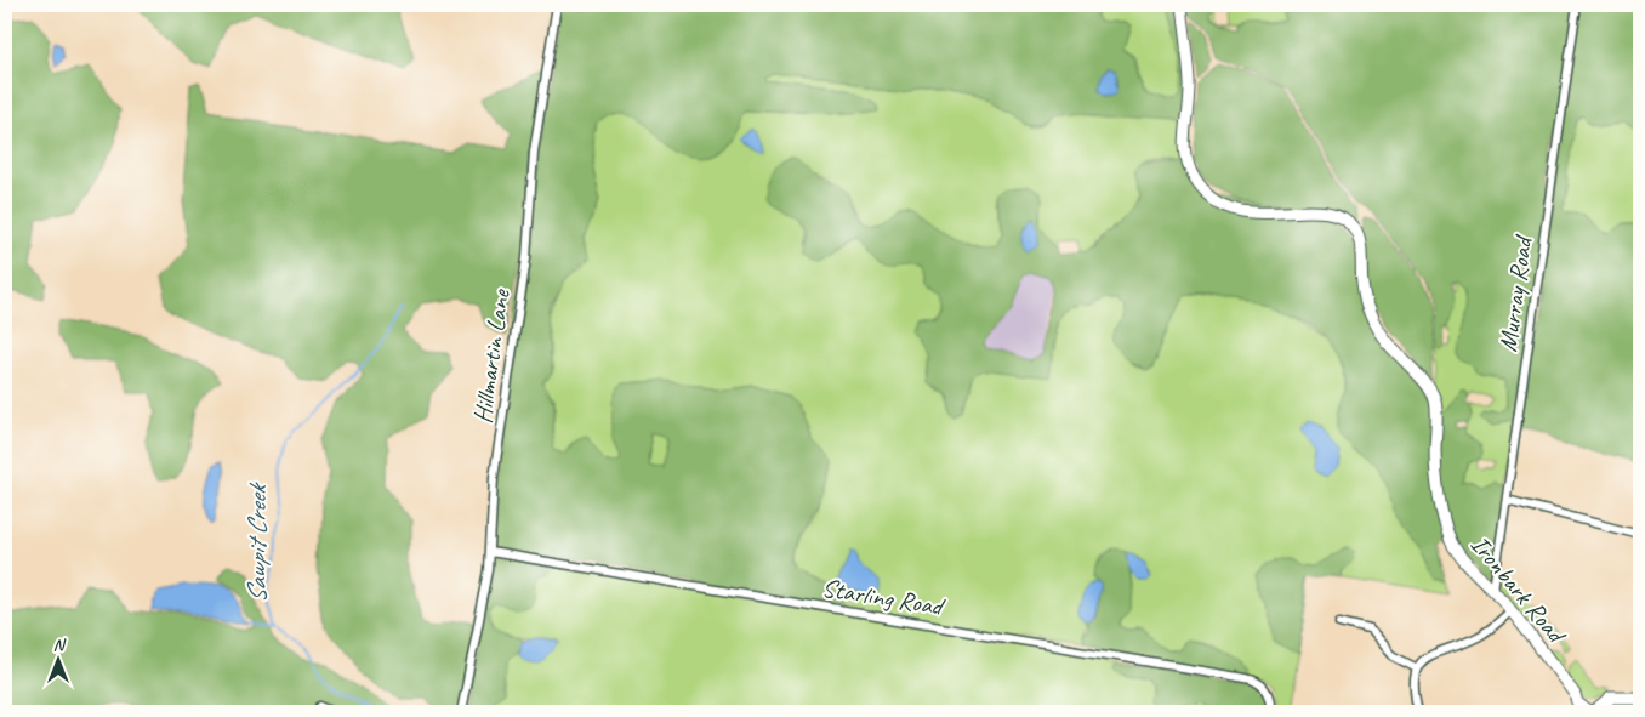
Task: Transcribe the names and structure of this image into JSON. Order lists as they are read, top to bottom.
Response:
{
  "streets": {
    "street": [
      "Murray Road",
      "Hillmartin Lane",
      "Ironbark Road",
      "Starling Road"
    ]
  },
  "crossings": [
    ["Murray Road", "Ironbark Road"],
    ["Hillmartin Lane", "Starling Road"]
  ],
  "water": ["Sawpit Creek"],
  "north": "top"
}
